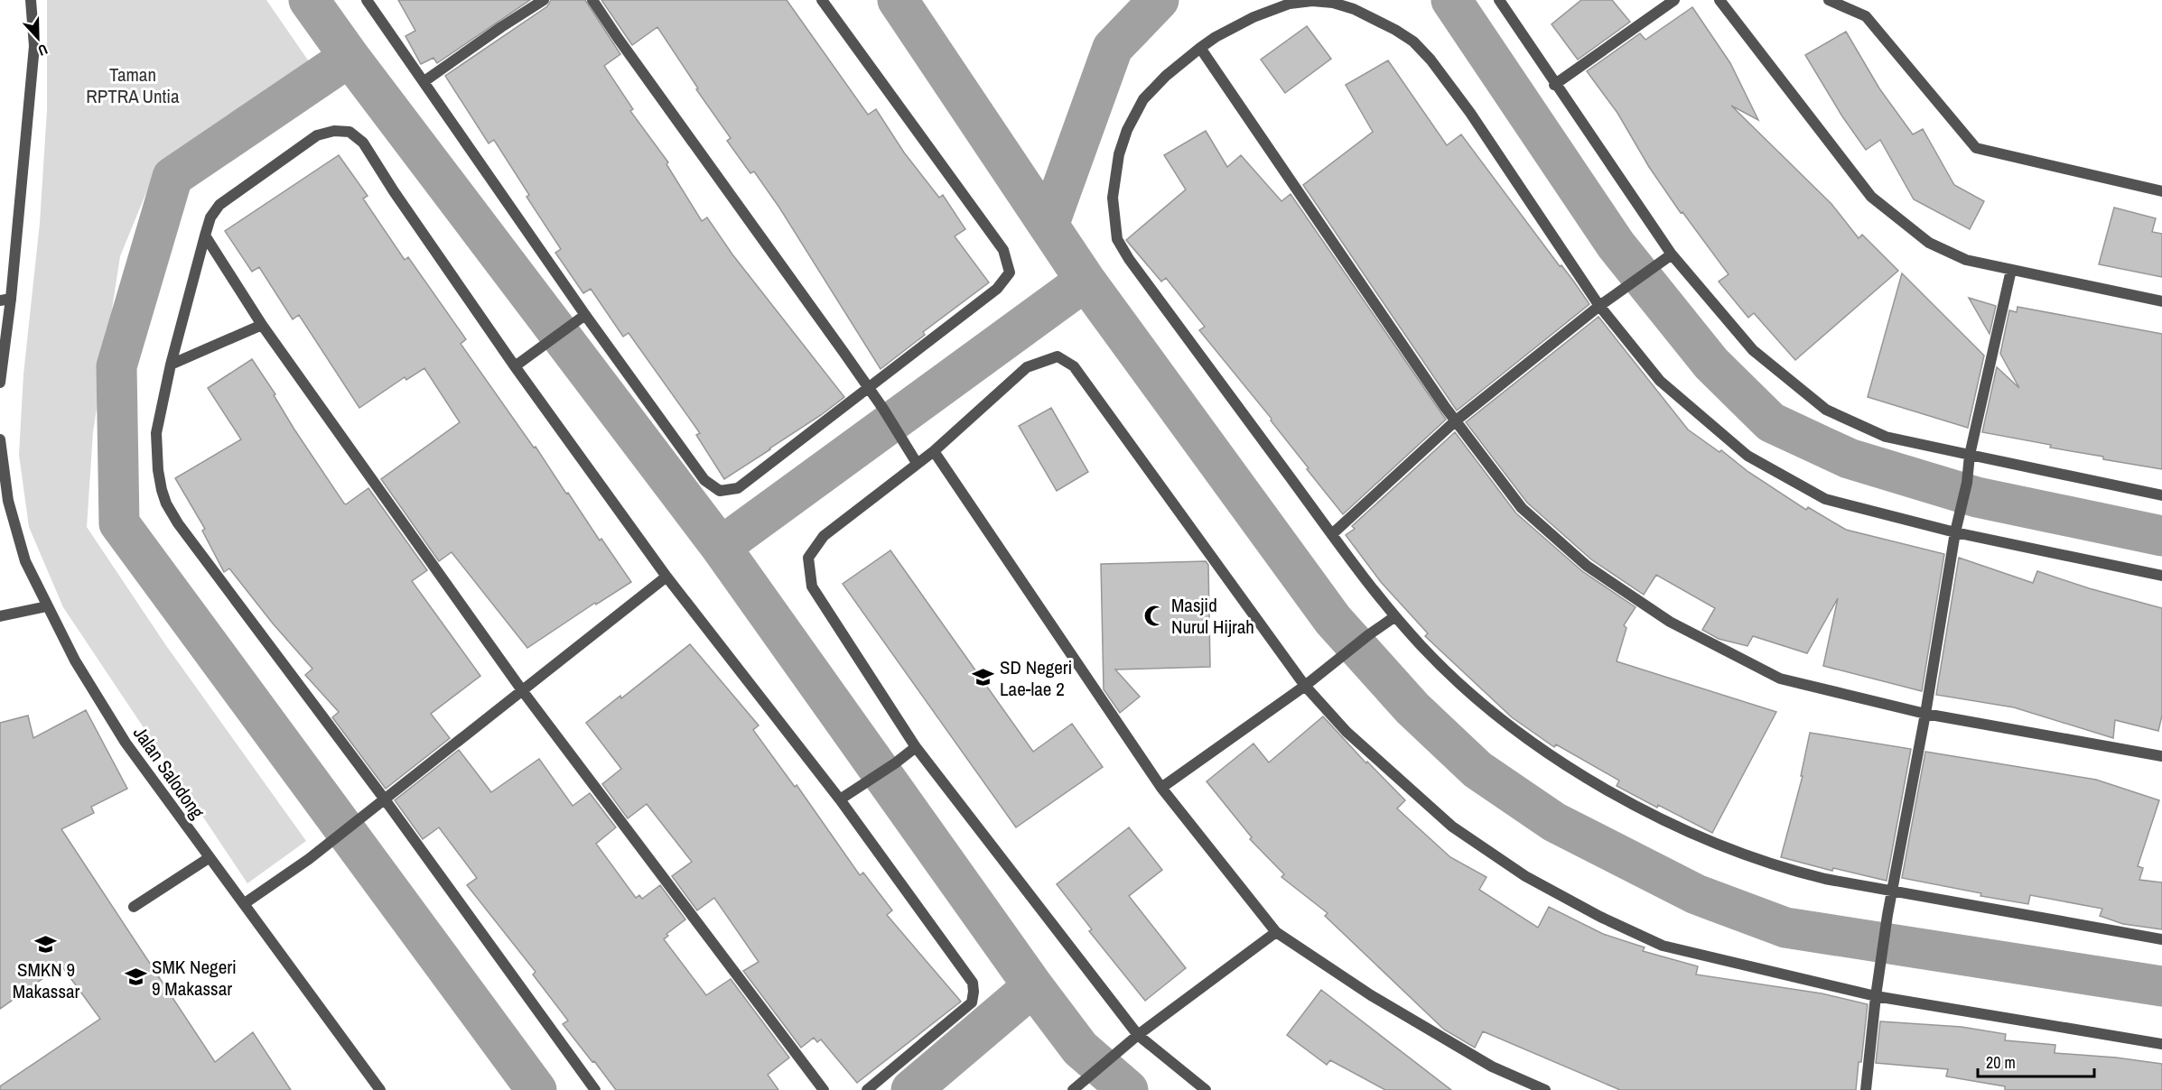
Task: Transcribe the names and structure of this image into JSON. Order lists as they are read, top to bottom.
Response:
{
  "streets": {
    "street": ["Jalan Salodong"]
  },
  "parks": ["Taman RPTRA Untia"],
  "places": {
    "mosque": ["Masjid Nurul Hijrah"],
    "school or university": ["SD Negeri Lae-lae 2", "SMKN 9 Makassar", "SMK Negeri 9 Makassar"]
  },
  "scale_bar": "20 m",
  "north": "bottom"
}
